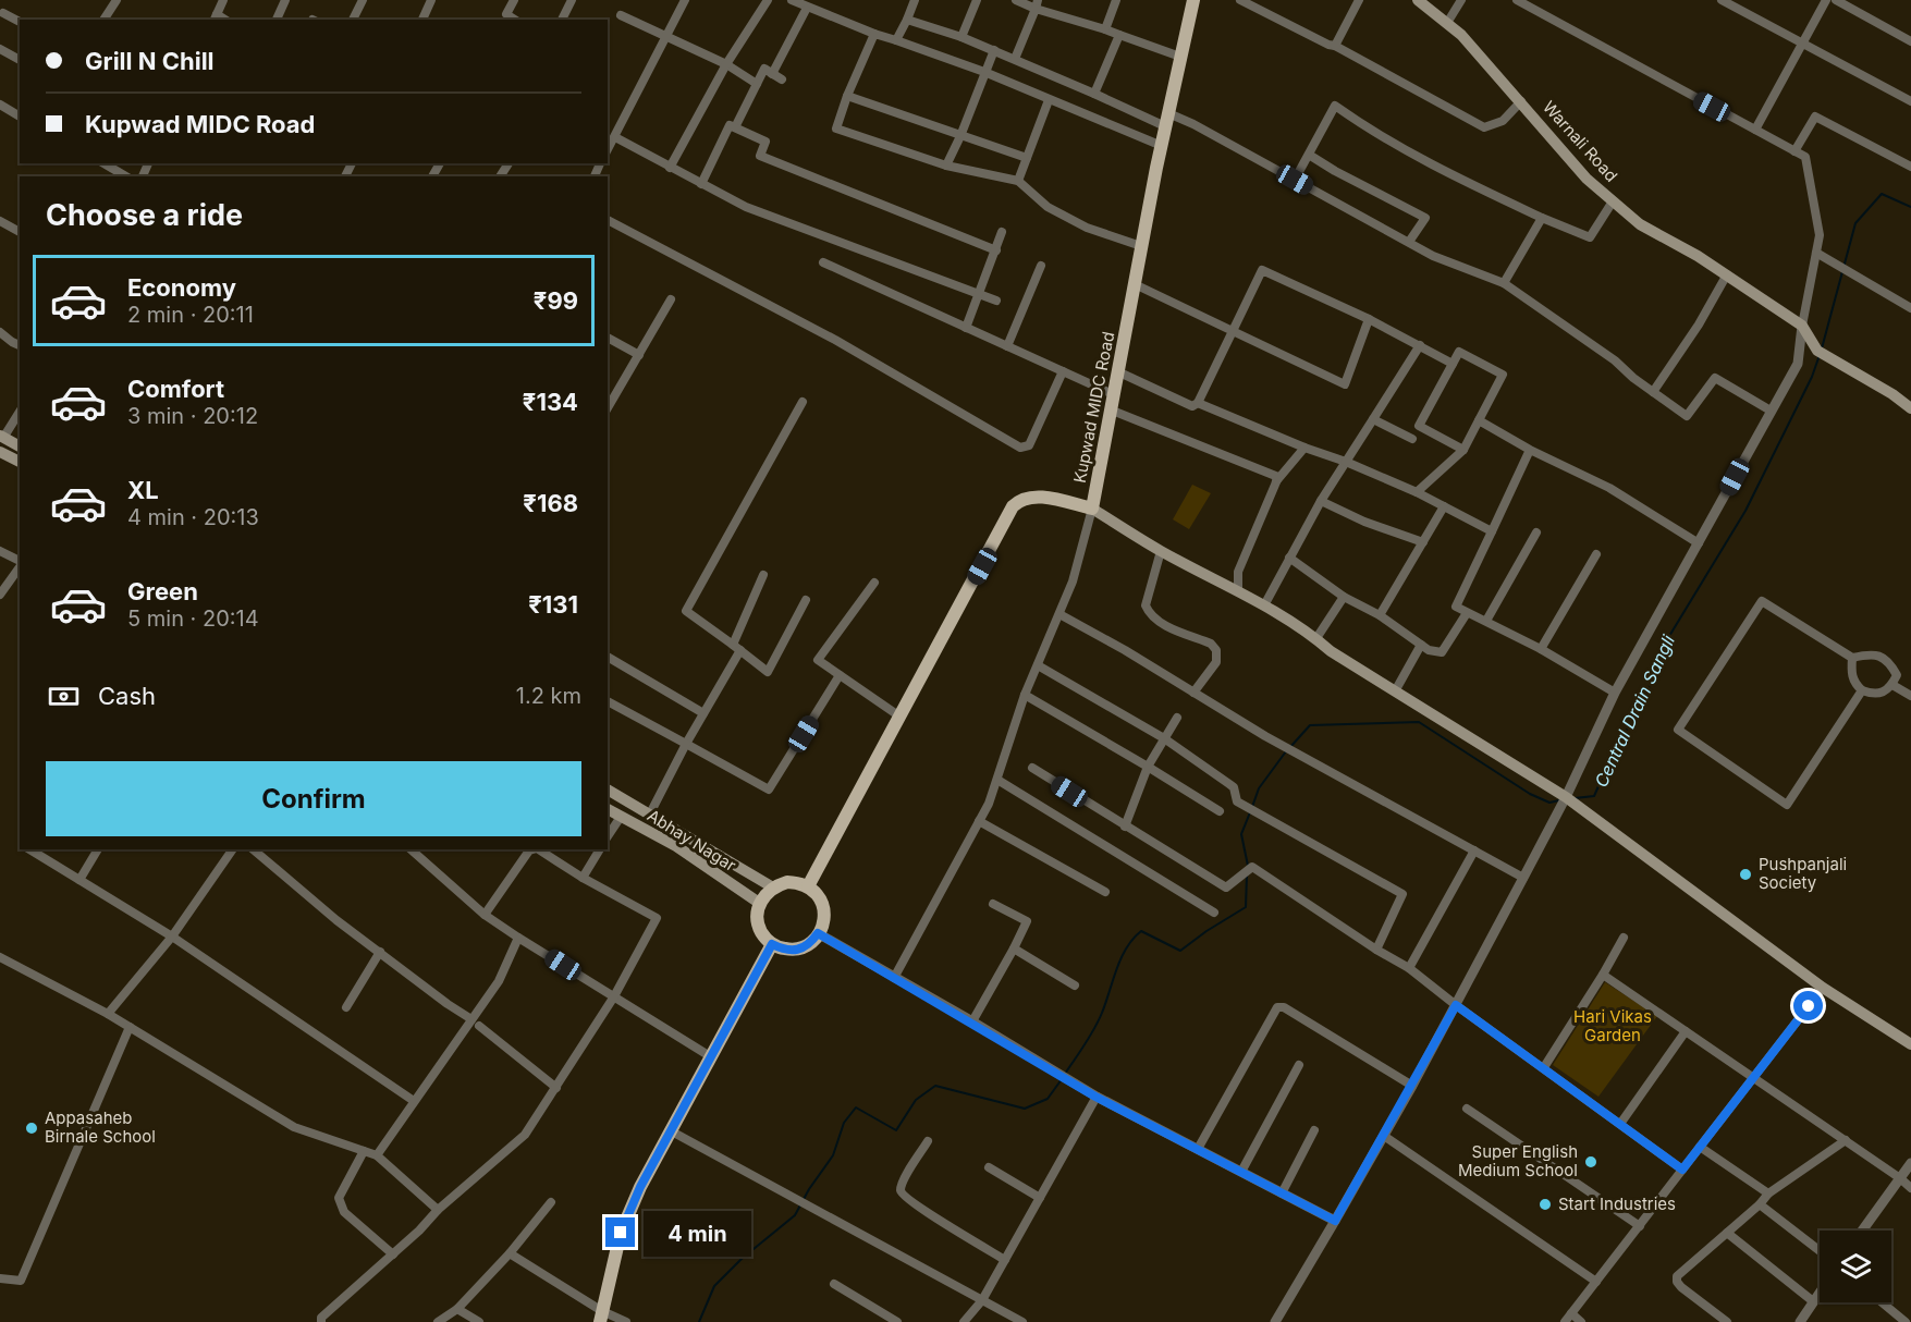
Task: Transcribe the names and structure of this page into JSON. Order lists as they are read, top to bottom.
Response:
{
  "streets": {
    "main road": ["Warnali Road", "Kupwad MIDC Road", "Abhay Nagar"]
  },
  "crossings": [
    ["Kupwad MIDC Road", "Abhay Nagar"]
  ],
  "water": ["Central Drain Sangli"],
  "parks": ["Hari Vikas Garden"],
  "places": [
    "Pushpanjali Society",
    "Appasaheb Birnale School",
    "Super English Medium School",
    "Start Industries"
  ],
  "page": {
    "banner": ["Grill N Chill", "Kupwad MIDC Road"],
    "heading": "Choose a ride",
    "list": [
      {
        "name": "Economy",
        "note": "2 min · 20:11",
        "value": "₹99"
      },
      {
        "name": "Comfort",
        "note": "3 min · 20:12",
        "value": "₹134"
      },
      {
        "name": "XL",
        "note": "4 min · 20:13",
        "value": "₹168"
      },
      {
        "name": "Green",
        "note": "5 min · 20:14",
        "value": "₹131"
      }
    ],
    "pay": ["Cash", "1.2 km"],
    "buttons": "Confirm",
    "bubble": "4 min"
  }
}
